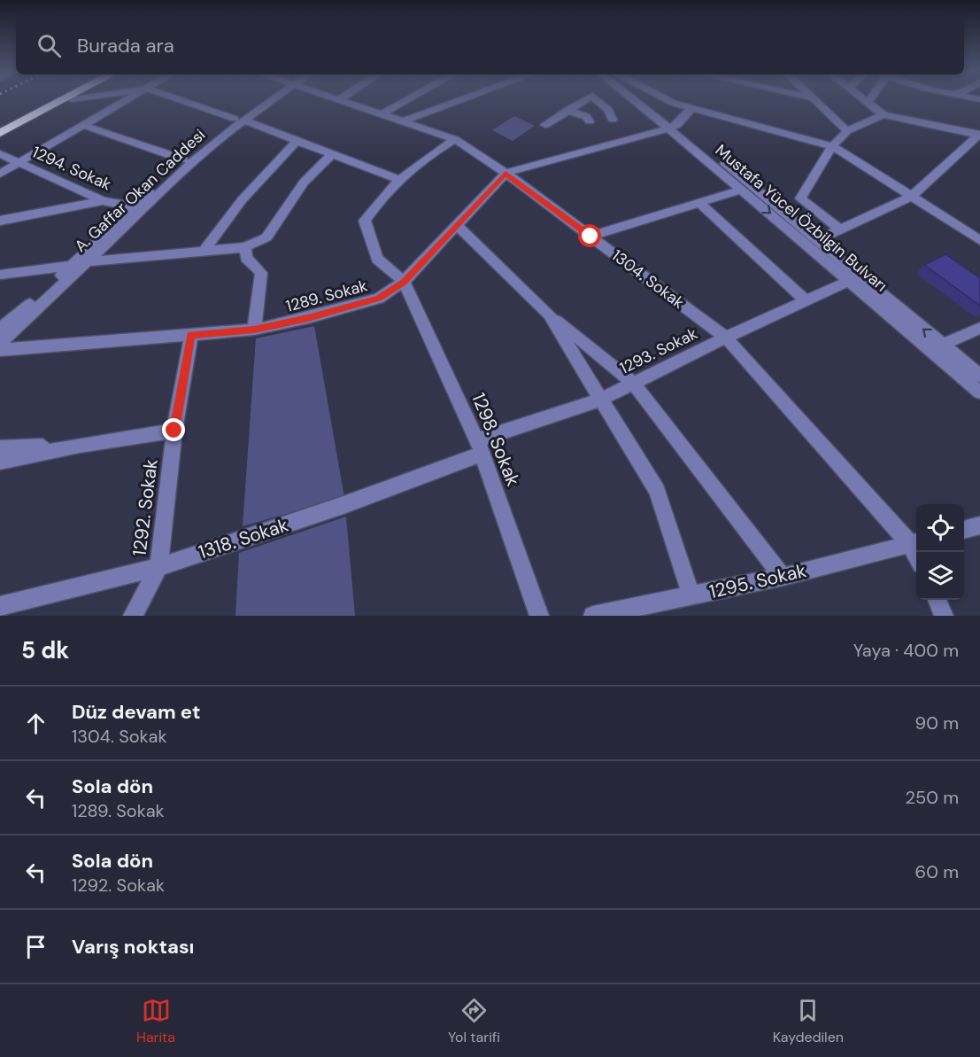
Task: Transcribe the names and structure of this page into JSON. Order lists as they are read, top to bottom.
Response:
{
  "streets": {
    "street": [
      "1294. Sokak",
      "A. Gaffar Okan Caddesi",
      "Mustafa Yücel Özbilgin Bulvarı",
      "1304. Sokak",
      "1289. Sokak",
      "1293. Sokak",
      "1298. Sokak",
      "1292. Sokak",
      "1318. Sokak",
      "1295. Sokak"
    ]
  },
  "crossings": [
    ["1294. Sokak", "A. Gaffar Okan Caddesi"],
    ["Mustafa Yücel Özbilgin Bulvarı", "1293. Sokak"],
    ["1304. Sokak", "1289. Sokak"],
    ["1304. Sokak", "1293. Sokak"],
    ["1304. Sokak", "1295. Sokak"],
    ["1289. Sokak", "1298. Sokak"],
    ["1289. Sokak", "1292. Sokak"],
    ["1293. Sokak", "1298. Sokak"],
    ["1293. Sokak", "1318. Sokak"],
    ["1298. Sokak", "1318. Sokak"],
    ["1292. Sokak", "1318. Sokak"]
  ],
  "page": {
    "search": "Burada ara",
    "heading": ["5 dk", "Yaya · 400 m"],
    "list": [
      ["Düz devam et", "1304. Sokak", "90 m"],
      ["Sola dön", "1289. Sokak", "250 m"],
      ["Sola dön", "1292. Sokak", "60 m"],
      "Varış noktası"
    ],
    "nav": ["Harita", "Yol tarifi", "Kaydedilen"]
  }
}
